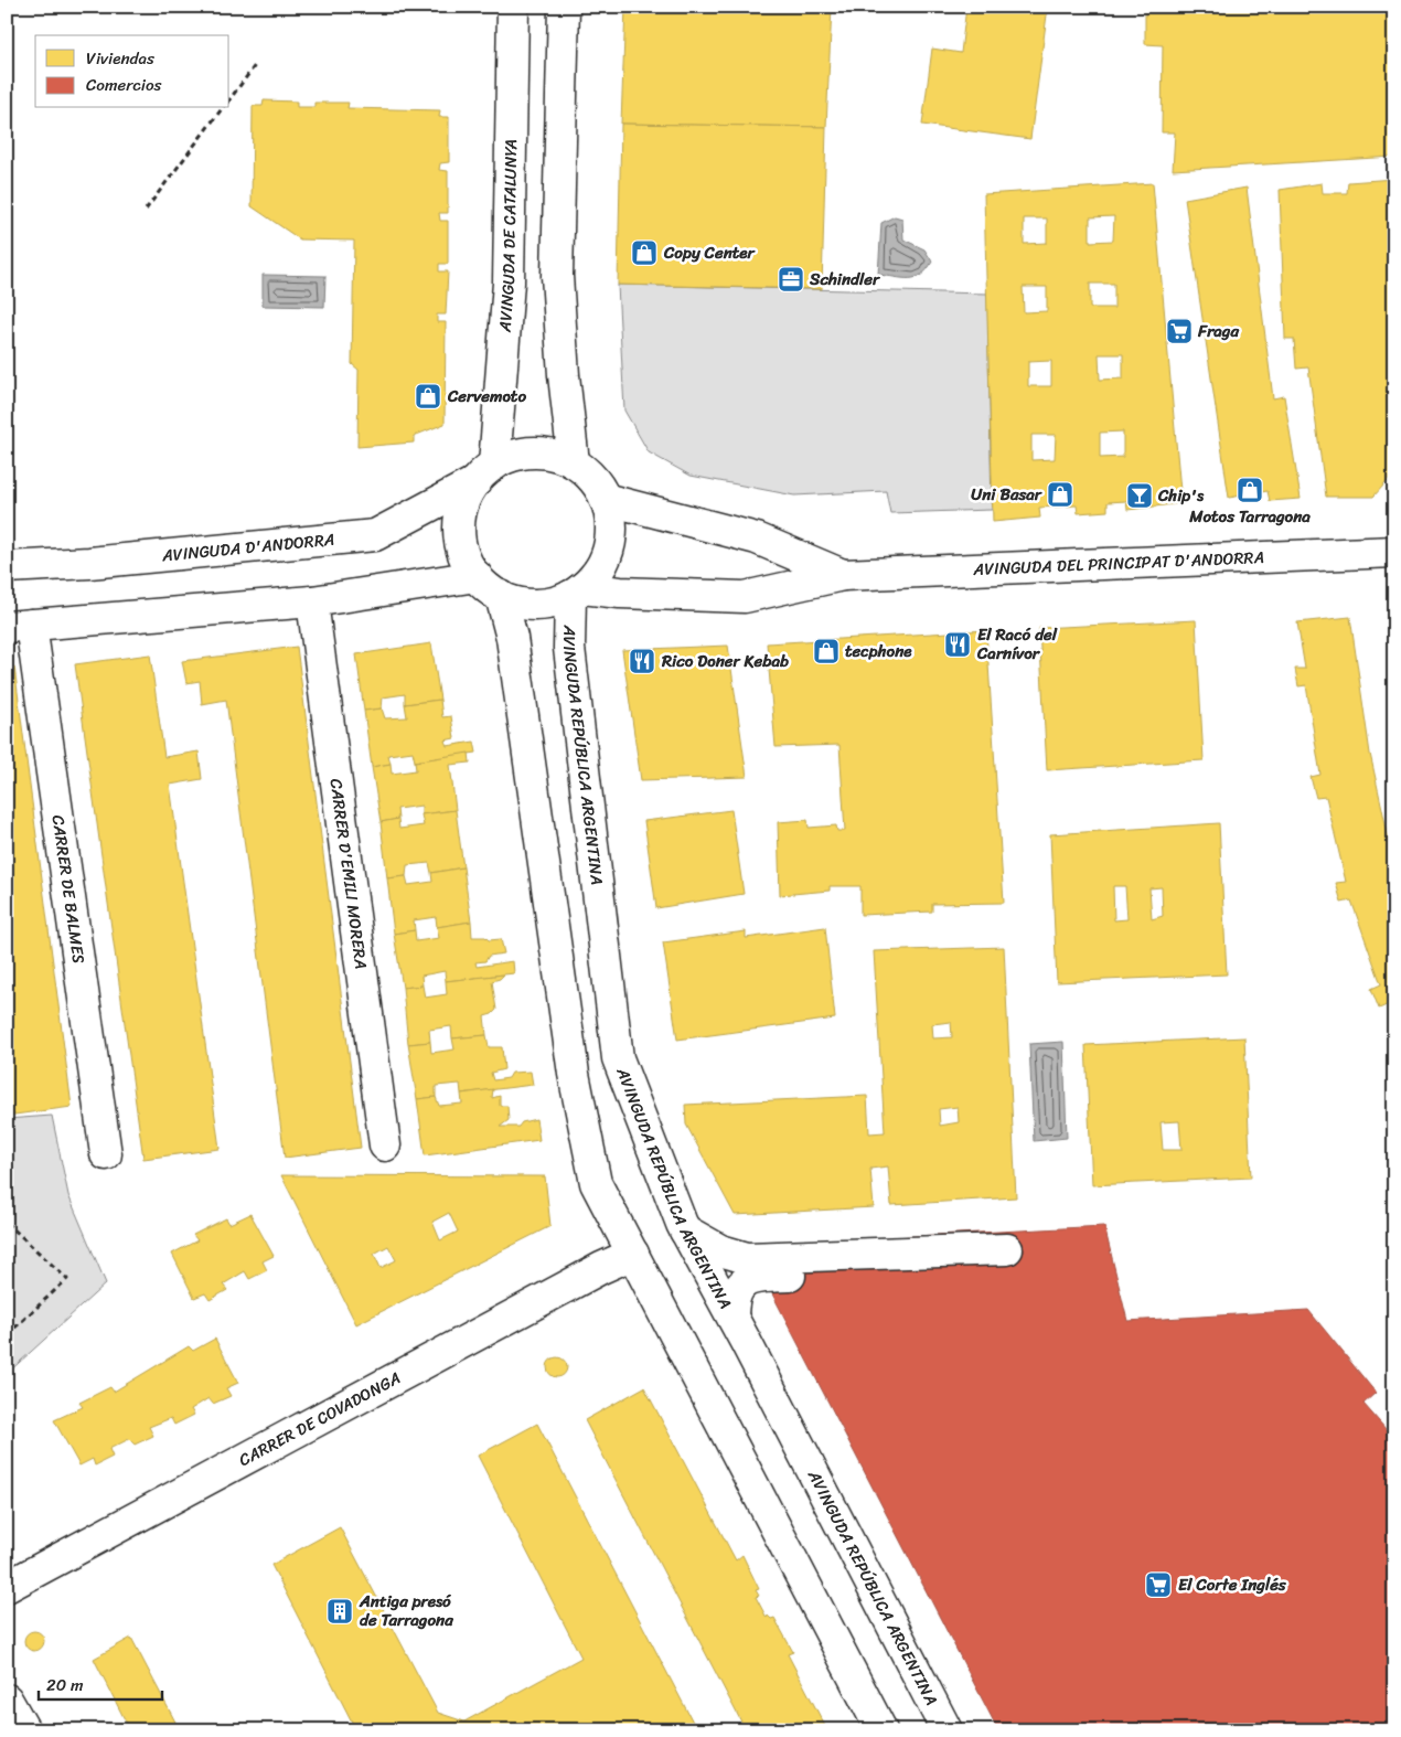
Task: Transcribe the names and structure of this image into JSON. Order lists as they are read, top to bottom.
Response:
{
  "streets": {
    "street": [
      "AVINGUDA DE CATALUNYA",
      "AVINGUDA D'ANDORRA",
      "AVINGUDA DEL PRINCIPAT D'ANDORRA",
      "AVINGUDA REPÚBLICA ARGENTINA",
      "CARRER D'EMILI MORERA",
      "CARRER DE BALMES",
      "CARRER DE COVADONGA"
    ]
  },
  "crossings": [
    ["AVINGUDA DE CATALUNYA", "AVINGUDA D'ANDORRA"],
    ["AVINGUDA DE CATALUNYA", "AVINGUDA DEL PRINCIPAT D'ANDORRA"],
    ["AVINGUDA DE CATALUNYA", "AVINGUDA REPÚBLICA ARGENTINA"],
    ["AVINGUDA D'ANDORRA", "AVINGUDA DEL PRINCIPAT D'ANDORRA"],
    ["AVINGUDA D'ANDORRA", "AVINGUDA REPÚBLICA ARGENTINA"],
    ["AVINGUDA DEL PRINCIPAT D'ANDORRA", "AVINGUDA REPÚBLICA ARGENTINA"]
  ],
  "places": {
    "shop": [
      "Copy Center",
      "Cervemoto",
      "Motos Tarragona",
      "Uni Basar",
      "tecphone"
    ],
    "office": ["Schindler"],
    "supermarket": ["Fraga", "El Corte Inglés"],
    "bar": ["Chip's"],
    "restaurant": ["El Racó del Carnívor", "Rico Doner Kebab"],
    "building": ["Antiga presó de Tarragona"]
  },
  "legend": ["Viviendas", "Comercios"],
  "scale_bar": "20 m"
}
